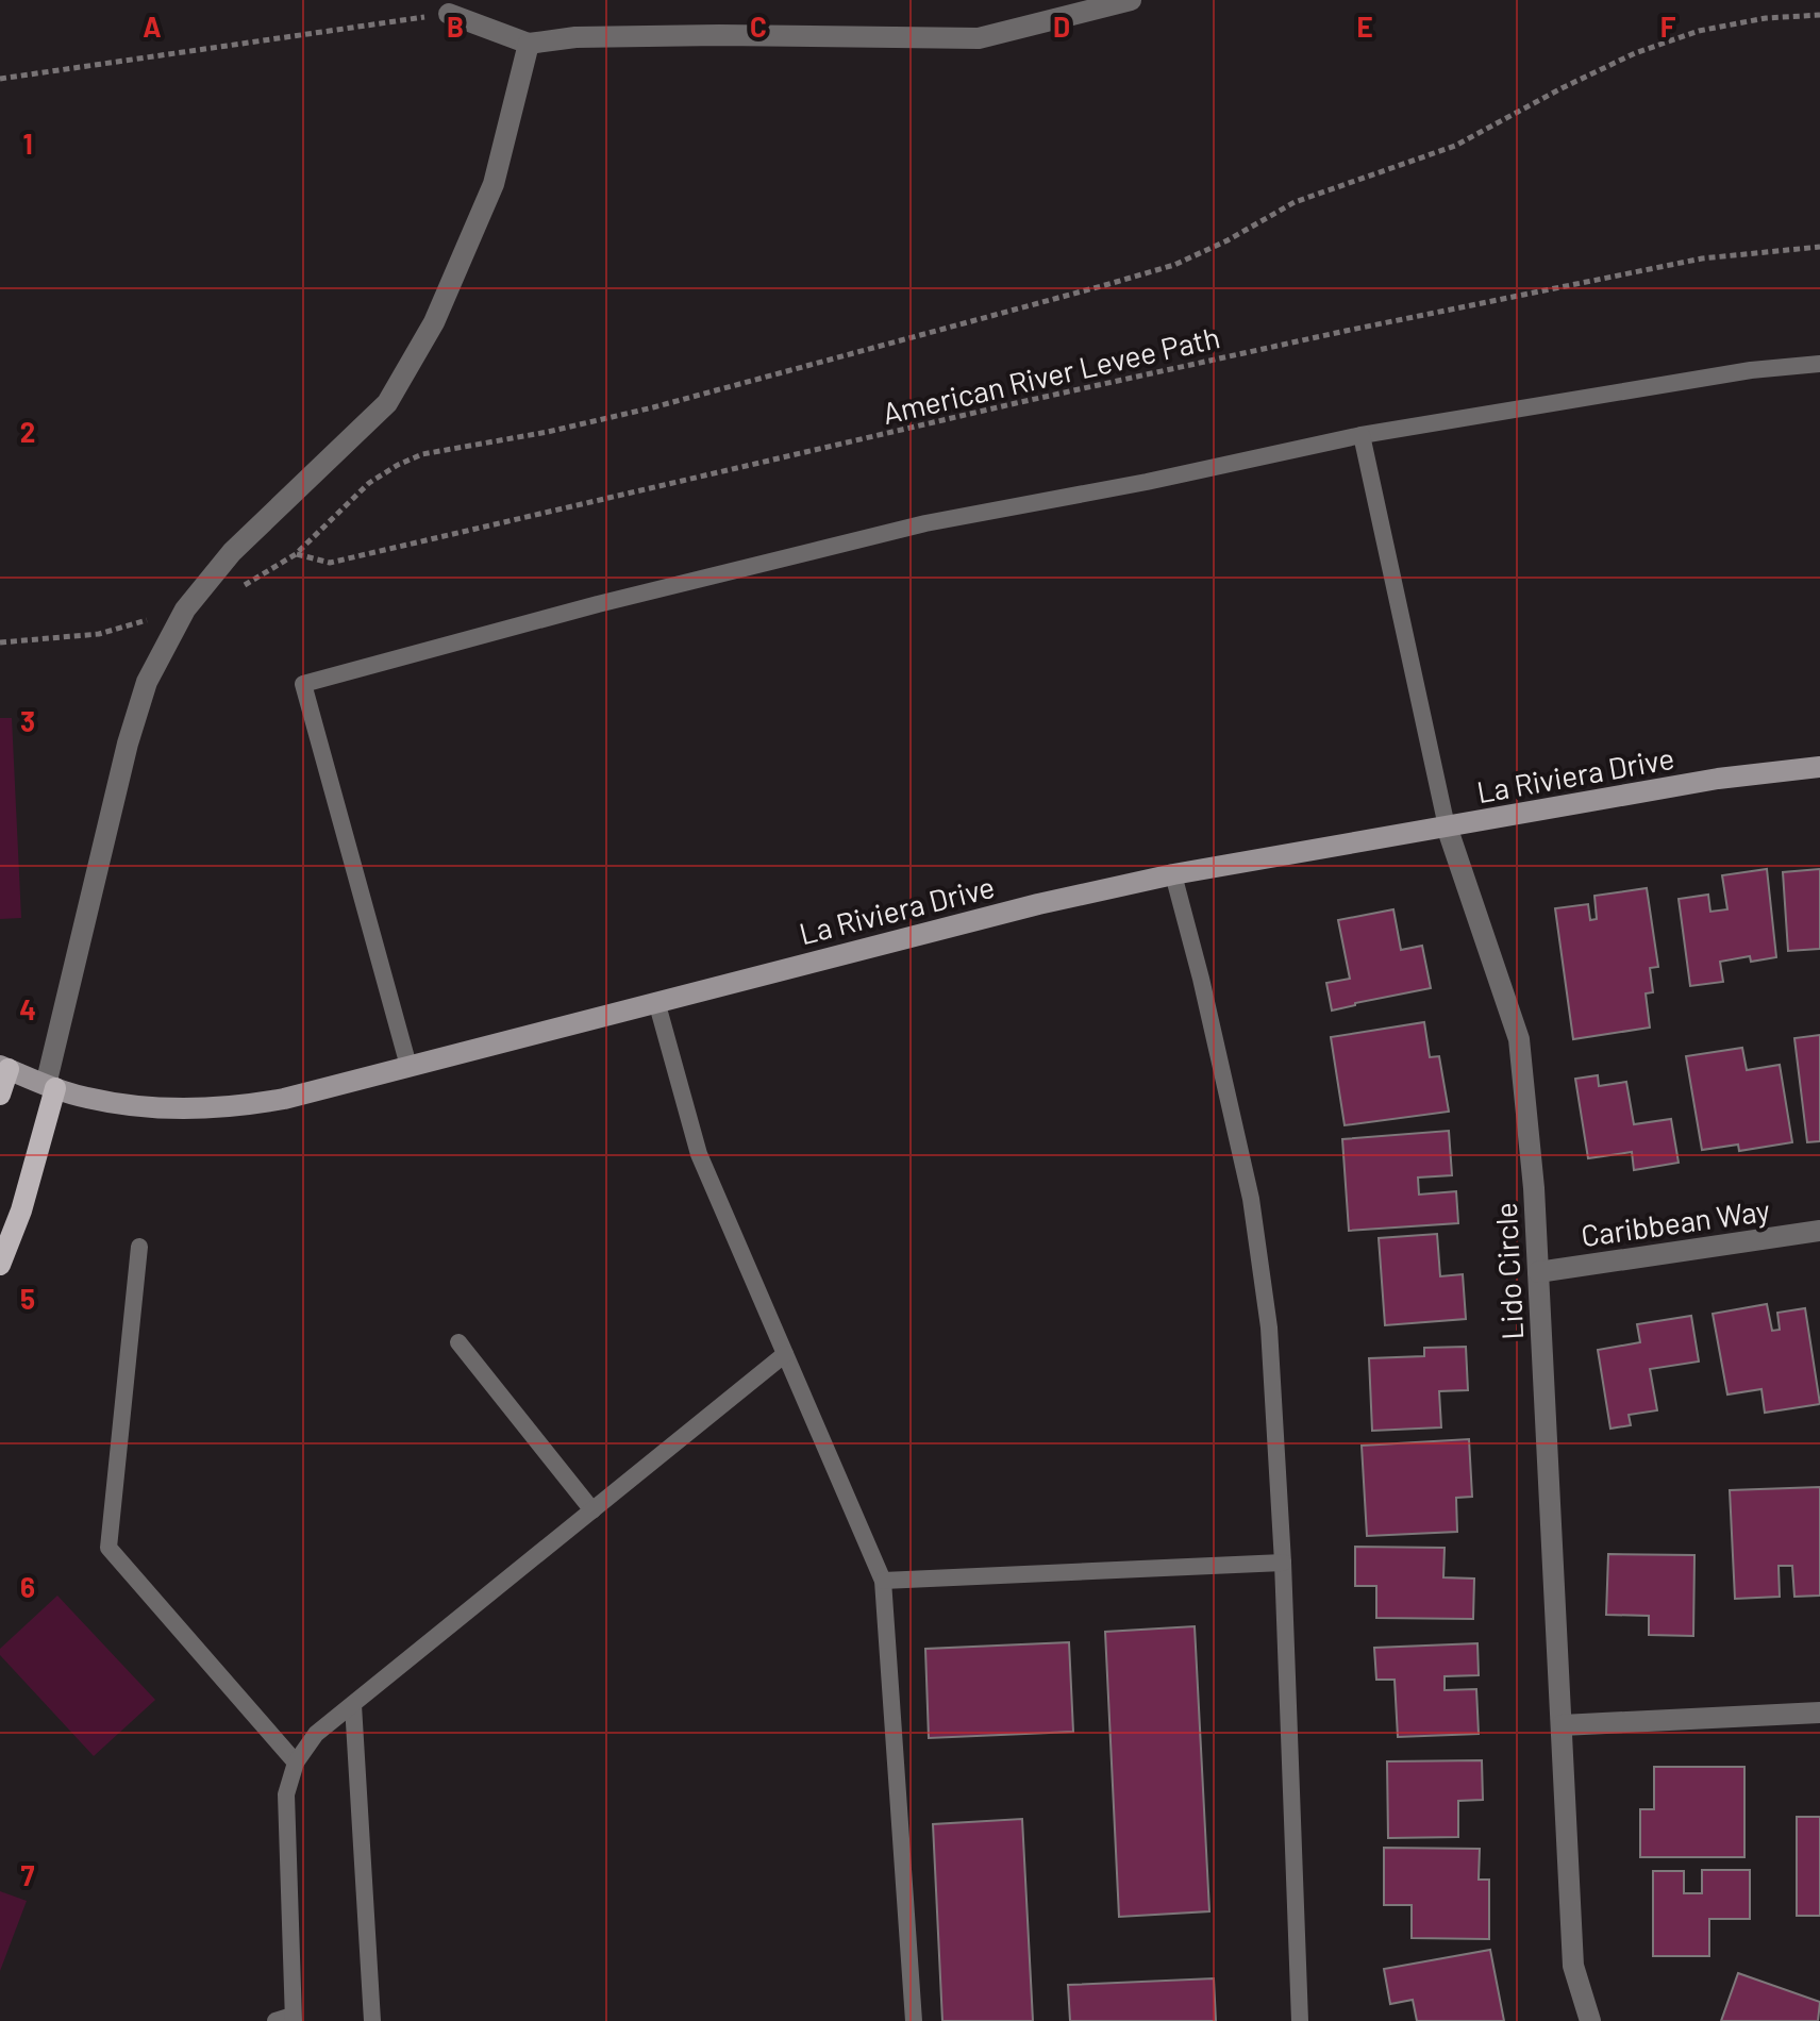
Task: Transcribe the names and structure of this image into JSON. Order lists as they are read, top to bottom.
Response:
{
  "streets": {
    "street": ["La Riviera Drive", "Caribbean Way", "Lido Circle"],
    "path": ["American River Levee Path"]
  },
  "crossings": [
    ["La Riviera Drive", "Lido Circle"],
    ["Caribbean Way", "Lido Circle"]
  ],
  "grid": {
    "columns": [
      "A",
      "B",
      "C",
      "D",
      "E",
      "F"
    ],
    "rows": [
      "1",
      "2",
      "3",
      "4",
      "5",
      "6",
      "7"
    ]
  }
}
